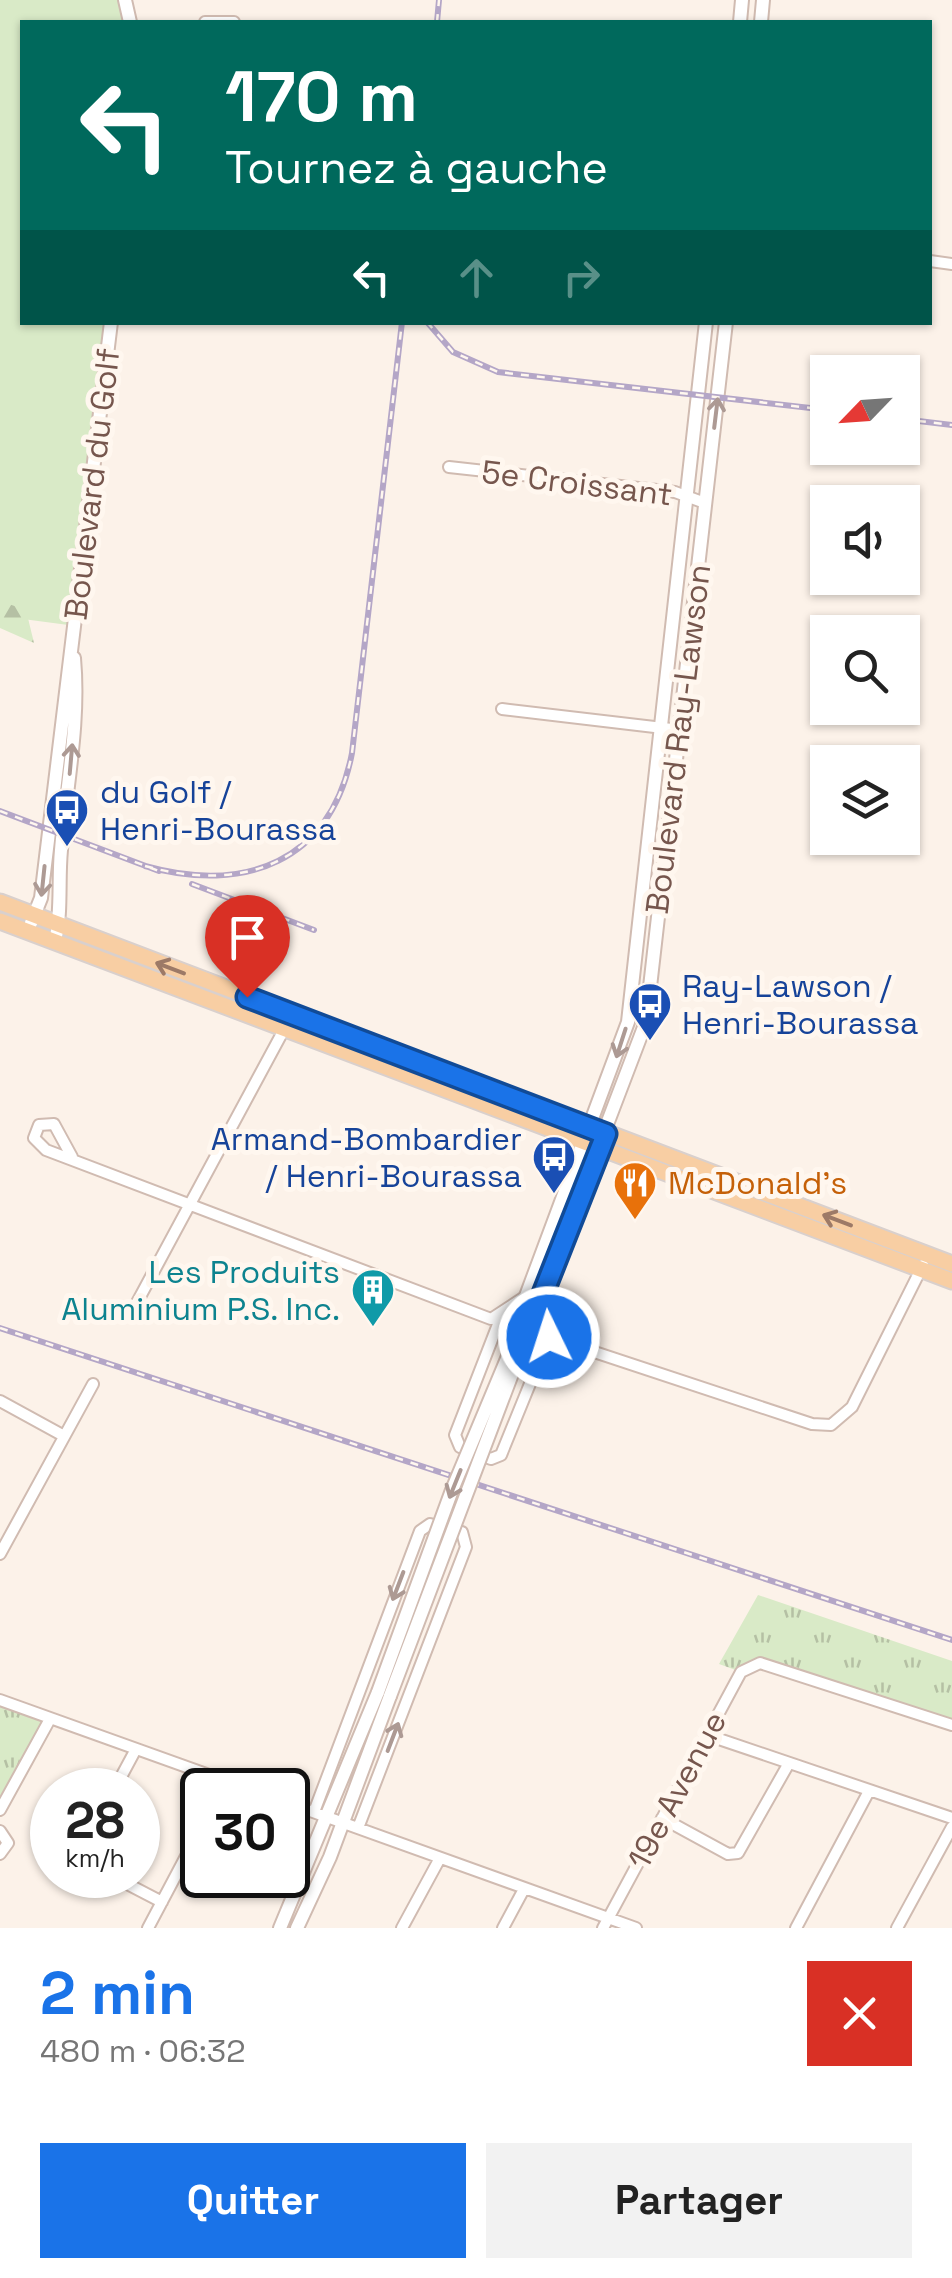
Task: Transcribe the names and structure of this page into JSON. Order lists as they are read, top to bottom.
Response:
{
  "streets": {
    "street": [
      "5e Croissant",
      "Boulevard du Golf",
      "Boulevard Ray-Lawson",
      "19e Avenue"
    ]
  },
  "crossings": [
    ["5e Croissant", "Boulevard Ray-Lawson"]
  ],
  "places": {
    "bus stop": ["du Golf / Henri-Bourassa", "Ray-Lawson / Henri-Bourassa", "Armand-Bombardier / Henri-Bourassa"],
    "restaurant": ["McDonald's"],
    "building": ["Les Produits Aluminium P.S. Inc."]
  },
  "north": "bottom left",
  "page": {
    "turn": ["170 m", "Tournez à gauche"],
    "speed": "28 km/h",
    "limit": "30",
    "heading": ["2 min", "480 m · 06:32"],
    "buttons": ["Quitter", "Partager"]
  }
}
